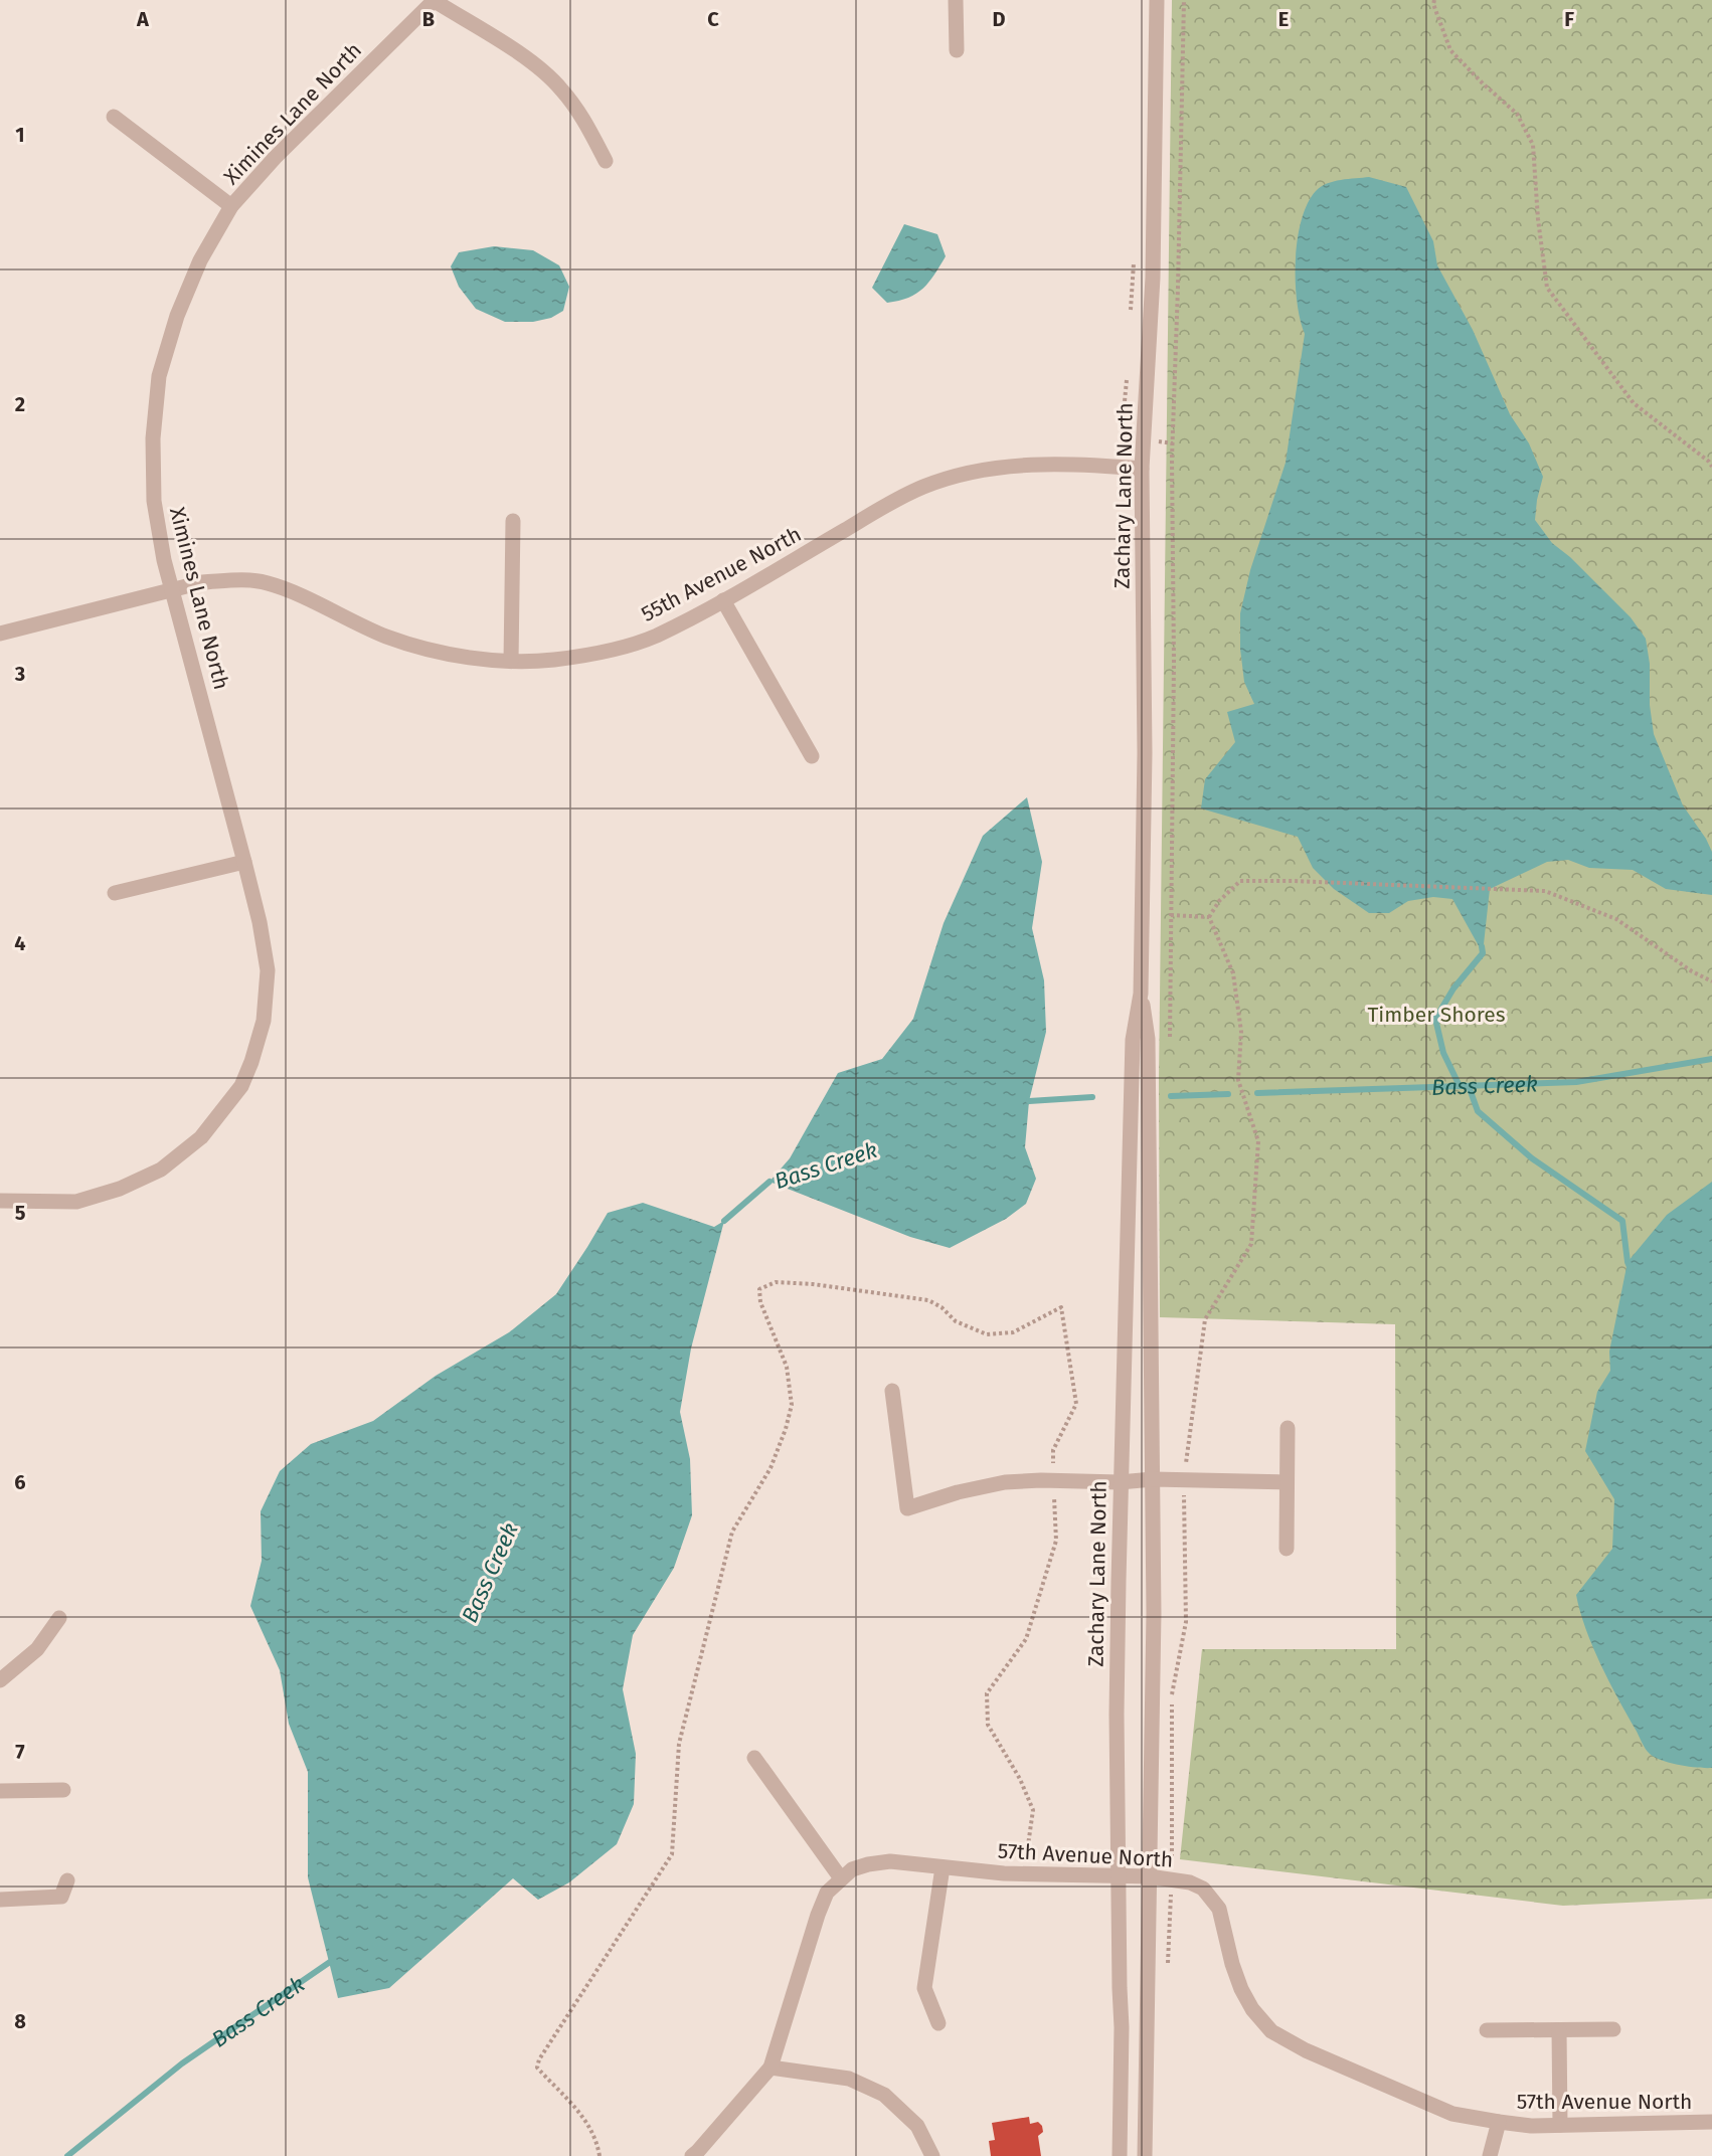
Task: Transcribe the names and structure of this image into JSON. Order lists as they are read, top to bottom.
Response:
{
  "streets": {
    "street": [
      "Ximines Lane North",
      "Zachary Lane North",
      "55th Avenue North",
      "57th Avenue North"
    ]
  },
  "crossings": [
    ["Ximines Lane North", "55th Avenue North"],
    ["Zachary Lane North", "55th Avenue North"],
    ["Zachary Lane North", "57th Avenue North"]
  ],
  "water": ["Bass Creek"],
  "parks": ["Timber Shores"],
  "grid": {
    "columns": [
      "A",
      "B",
      "C",
      "D",
      "E",
      "F"
    ],
    "rows": [
      "1",
      "2",
      "3",
      "4",
      "5",
      "6",
      "7",
      "8"
    ]
  }
}
